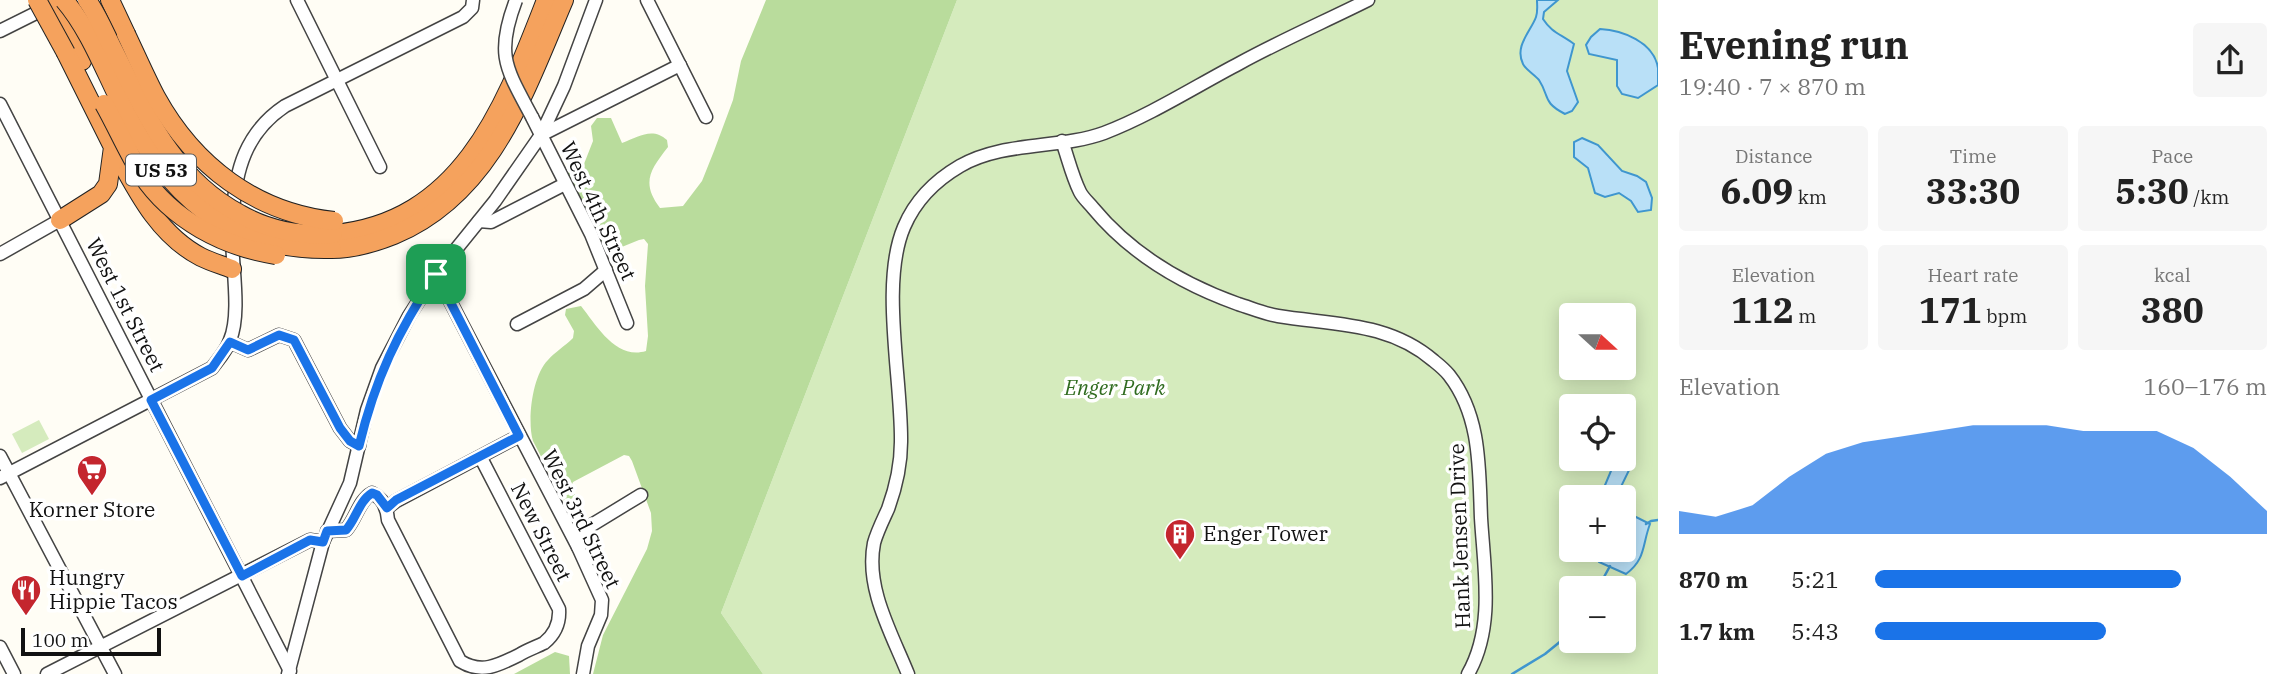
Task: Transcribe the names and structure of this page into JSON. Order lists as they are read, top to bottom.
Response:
{
  "streets": {
    "highway": ["US 53"],
    "street": [
      "West 4th Street",
      "West 1st Street",
      "West 3rd Street",
      "New Street",
      "Hank Jensen Drive"
    ]
  },
  "parks": ["Enger Park"],
  "places": {
    "supermarket": ["Korner Store"],
    "building": ["Enger Tower"],
    "restaurant": ["Hungry Hippie Tacos"]
  },
  "scale_bar": "100 m",
  "north": "right",
  "page": {
    "heading": ["Evening run", "19:40 · 7 × 870 m"],
    "stats": [
      ["Distance", "6.09 km"],
      ["Time", "33:30"],
      ["Pace", "5:30 /km"],
      ["Elevation", "112 m"],
      ["Heart rate", "171 bpm"],
      ["kcal", "380"]
    ],
    "map_buttons": ["+", "−"],
    "chart": ["Elevation", "160–176 m"],
    "list": [
      {
        "name": "870 m",
        "note": "5:21"
      },
      {
        "name": "1.7 km",
        "note": "5:43"
      }
    ],
    "scale": "100 m"
  }
}
